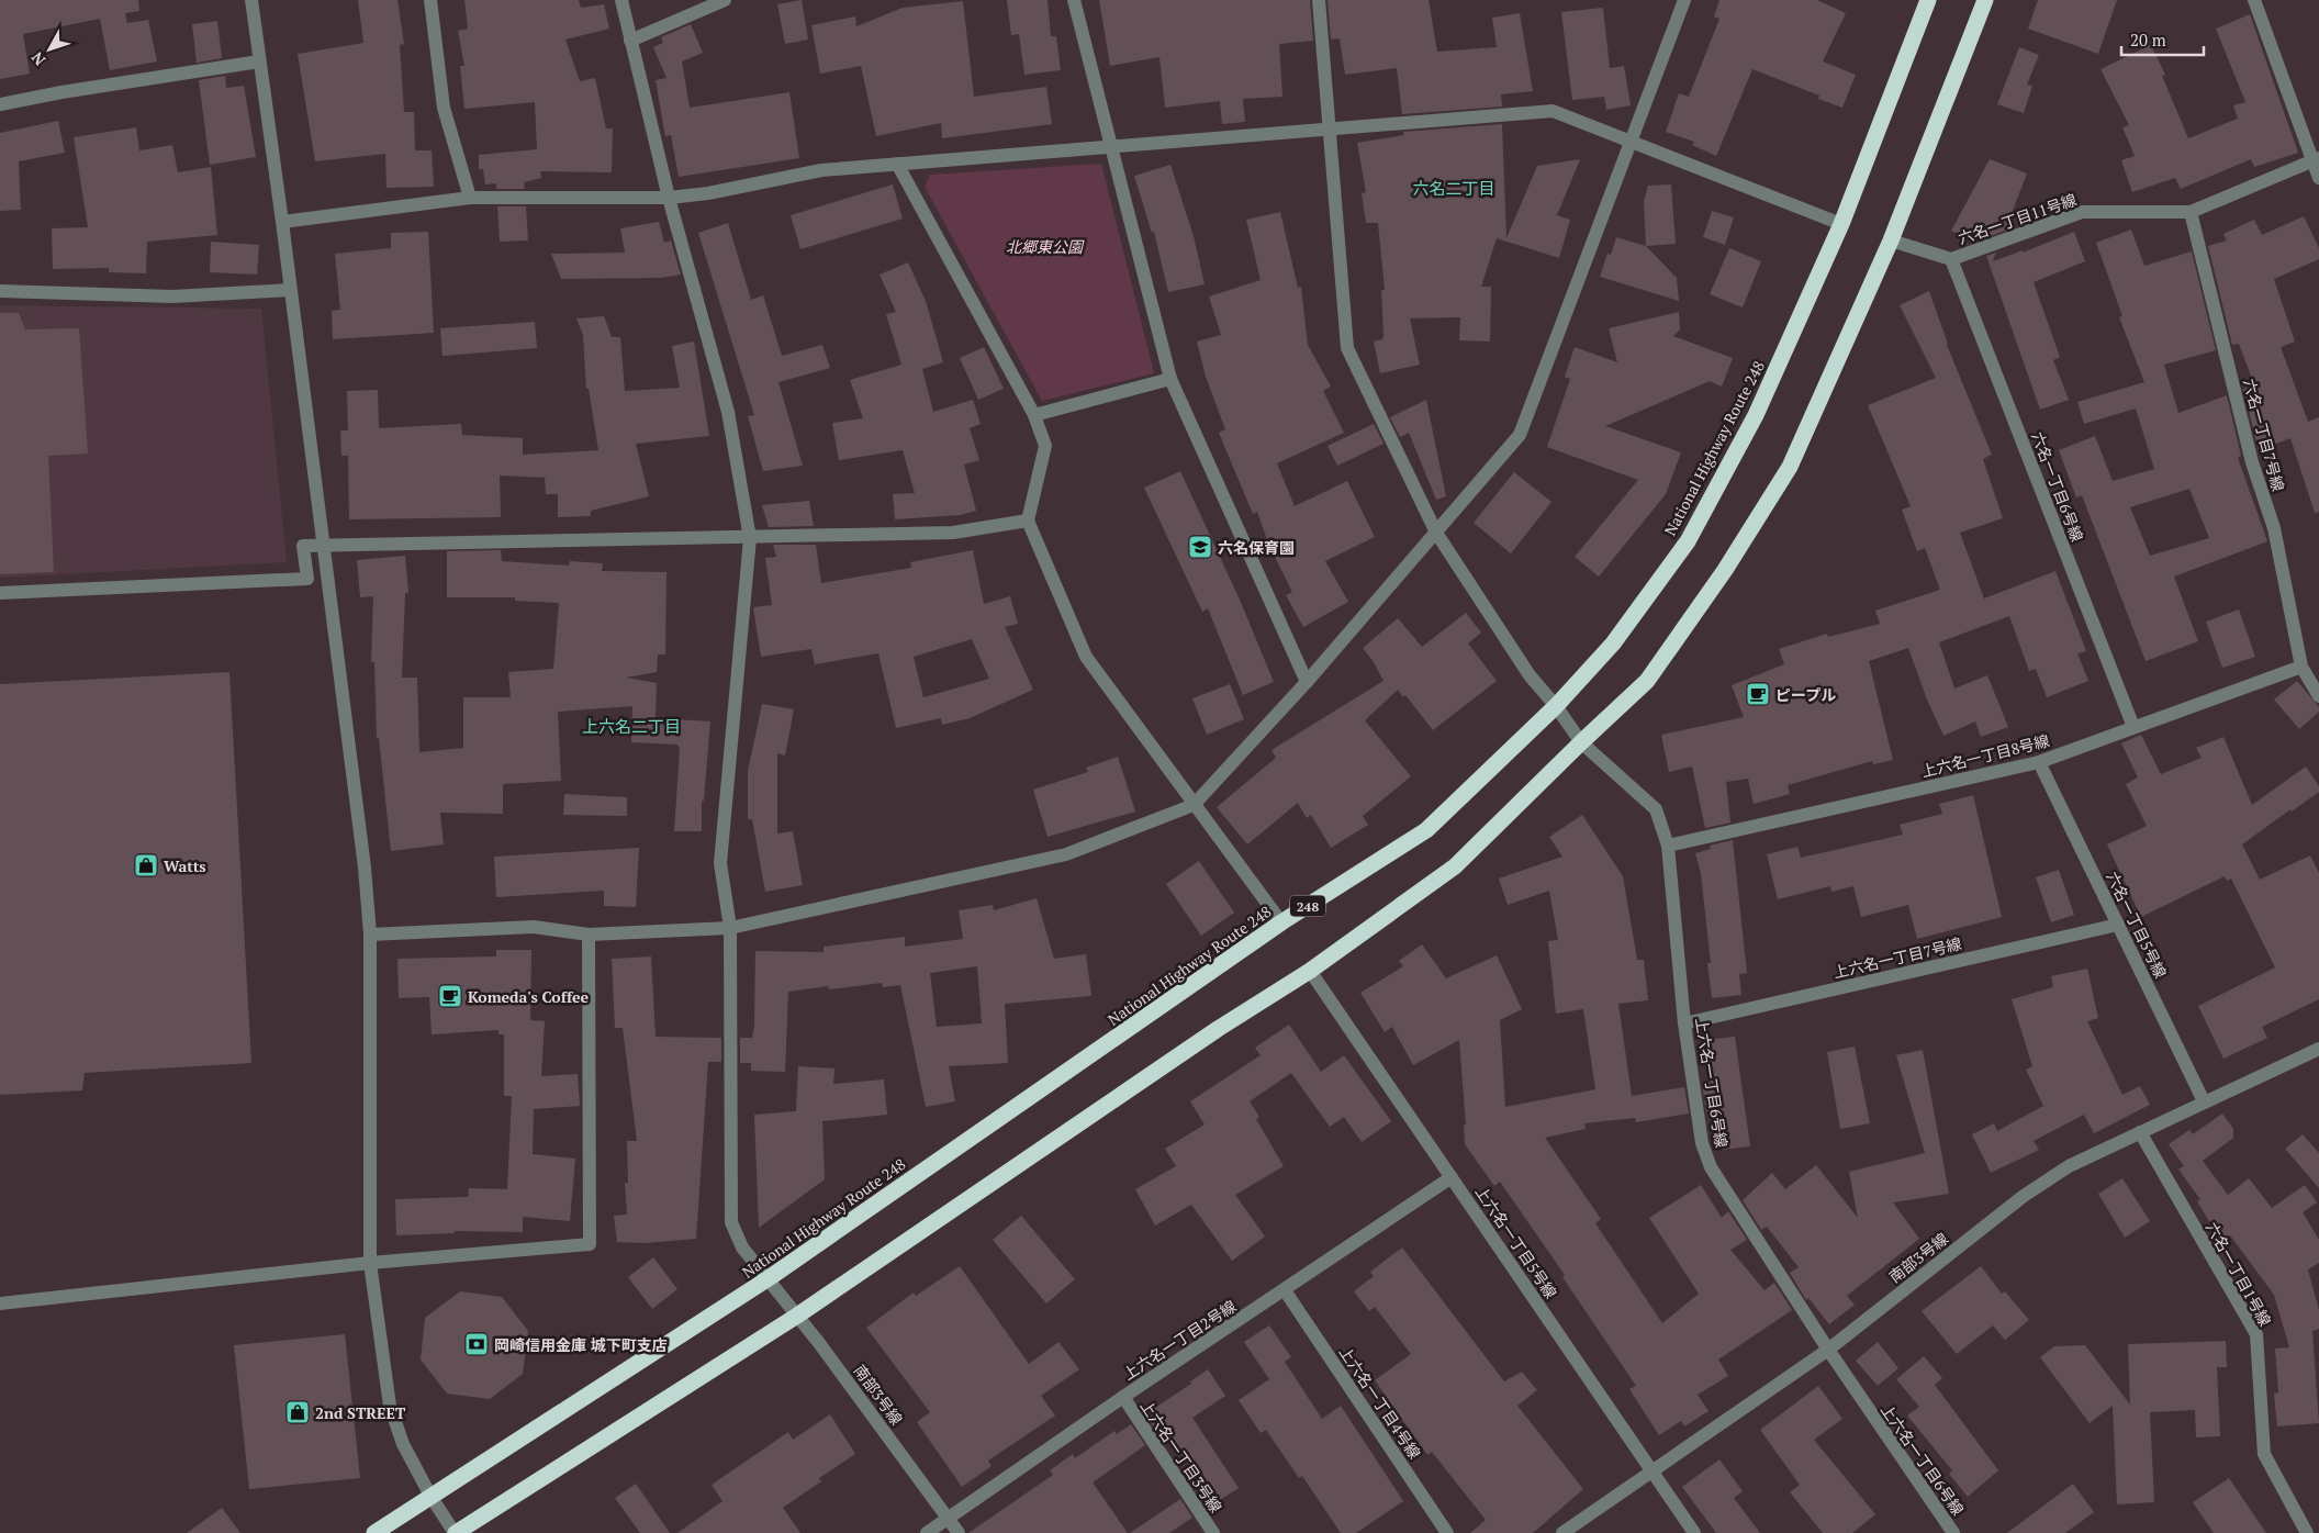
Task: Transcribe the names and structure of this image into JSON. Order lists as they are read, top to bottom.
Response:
{
  "streets": {
    "highway": ["National Highway Route 248", "248"],
    "street": [
      "六名一丁目11号線",
      "六名一丁目7号線",
      "六名一丁目6号線",
      "上六名一丁目8号線",
      "六名一丁目5号線",
      "上六名一丁目7号線",
      "上六名一丁目6号線",
      "上六名一丁目5号線",
      "南部3号線",
      "六名一丁目1号線",
      "上六名一丁目2号線",
      "上六名一丁目4号線",
      "上六名一丁目3号線"
    ]
  },
  "crossings": [
    ["六名一丁目11号線", "六名一丁目7号線"],
    ["六名一丁目11号線", "六名一丁目6号線"],
    ["六名一丁目7号線", "上六名一丁目8号線"],
    ["National Highway Route 248", "上六名一丁目6号線"],
    ["National Highway Route 248", "南部3号線"],
    ["六名一丁目6号線", "上六名一丁目8号線"],
    ["上六名一丁目8号線", "六名一丁目5号線"],
    ["上六名一丁目8号線", "上六名一丁目6号線"],
    ["六名一丁目5号線", "上六名一丁目7号線"],
    ["六名一丁目5号線", "南部3号線"],
    ["上六名一丁目7号線", "上六名一丁目6号線"],
    ["上六名一丁目6号線", "南部3号線"],
    ["上六名一丁目5号線", "南部3号線"],
    ["上六名一丁目5号線", "上六名一丁目2号線"],
    ["南部3号線", "六名一丁目1号線"],
    ["南部3号線", "上六名一丁目2号線"],
    ["上六名一丁目2号線", "上六名一丁目4号線"],
    ["上六名一丁目2号線", "上六名一丁目3号線"]
  ],
  "districts": ["六名二丁目", "上六名二丁目"],
  "parks": ["北郷東公園"],
  "places": {
    "school or university": ["六名保育園"],
    "cafe": ["ピープル", "Komeda's Coffee"],
    "shop": ["Watts", "2nd STREET"],
    "bank": ["岡崎信用金庫 城下町支店"]
  },
  "scale_bar": "20 m",
  "north": "bottom left"
}
